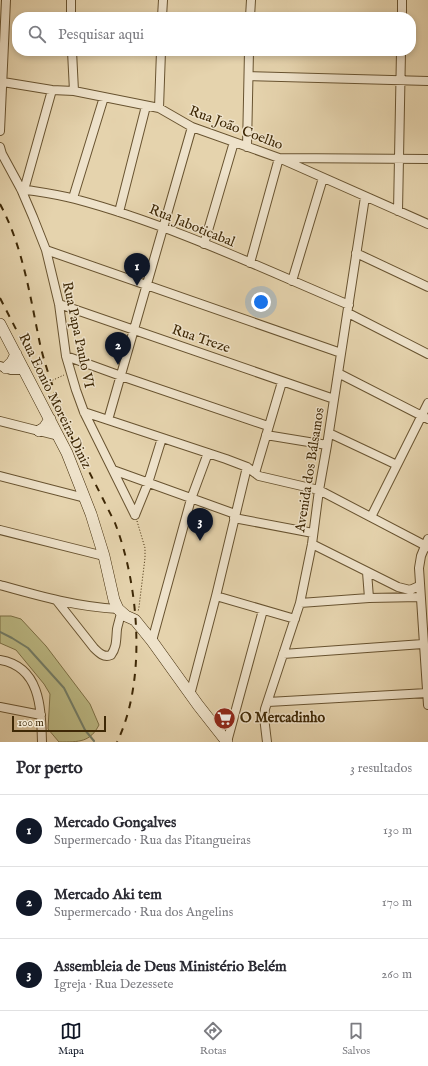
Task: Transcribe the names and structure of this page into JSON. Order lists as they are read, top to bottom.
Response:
{
  "streets": {
    "main road": ["Rua Eonio Moreira Diniz"],
    "street": [
      "Rua João Coelho",
      "Rua Jaboticabal",
      "Rua Papa Paulo VI",
      "Rua Treze",
      "Avenida dos Bálsamos"
    ]
  },
  "crossings": [
    ["Rua João Coelho", "Avenida dos Bálsamos"],
    ["Rua Jaboticabal", "Rua Papa Paulo VI"],
    ["Rua Jaboticabal", "Avenida dos Bálsamos"],
    ["Rua Papa Paulo VI", "Rua Treze"],
    ["Rua Treze", "Avenida dos Bálsamos"]
  ],
  "places": {
    "supermarket": ["O Mercadinho"]
  },
  "scale_bar": "100 m",
  "page": {
    "search": "Pesquisar aqui",
    "pins": ["1", "2", "3"],
    "scale": "100 m",
    "heading": ["Por perto", "3 resultados"],
    "list": [
      {
        "mark": "1",
        "name": "Mercado Gonçalves",
        "note": "Supermercado · Rua das Pitangueiras",
        "value": "130 m"
      },
      {
        "mark": "2",
        "name": "Mercado Aki tem",
        "note": "Supermercado · Rua dos Angelins",
        "value": "170 m"
      },
      {
        "mark": "3",
        "name": "Assembleia de Deus Ministério Belém",
        "note": "Igreja · Rua Dezessete",
        "value": "260 m"
      }
    ],
    "nav": ["Mapa", "Rotas", "Salvos"]
  }
}
